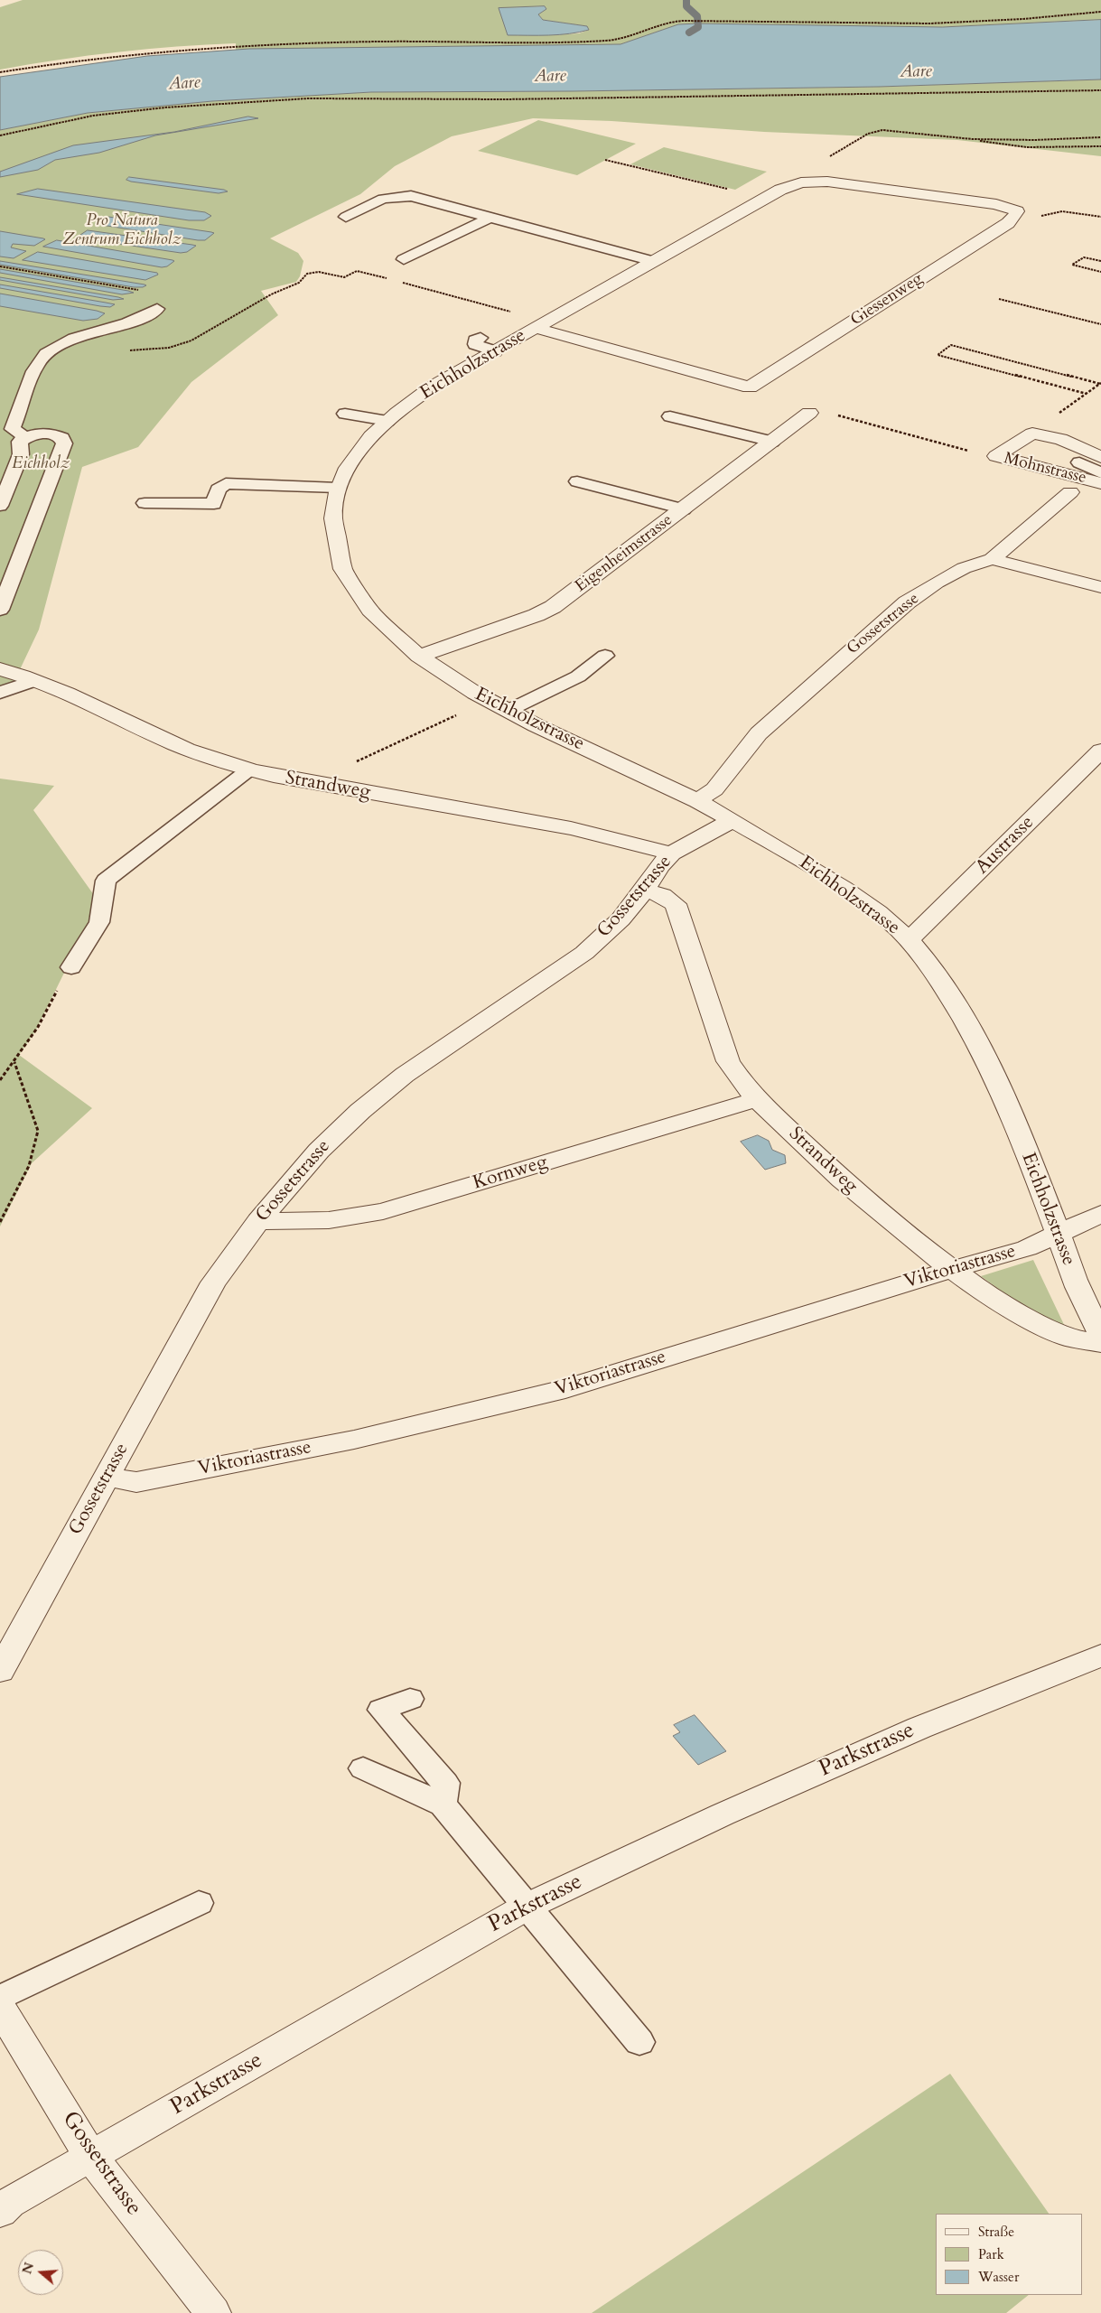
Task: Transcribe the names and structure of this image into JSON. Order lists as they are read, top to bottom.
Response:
{
  "streets": {
    "street": [
      "Giessenweg",
      "Eichholzstrasse",
      "Mohnstrasse",
      "Eigenheimstrasse",
      "Gossetstrasse",
      "Strandweg",
      "Austrasse",
      "Kornweg",
      "Viktoriastrasse",
      "Parkstrasse"
    ]
  },
  "crossings": [
    ["Giessenweg", "Eichholzstrasse"],
    ["Eichholzstrasse", "Eigenheimstrasse"],
    ["Eichholzstrasse", "Gossetstrasse"],
    ["Eichholzstrasse", "Austrasse"],
    ["Eichholzstrasse", "Viktoriastrasse"],
    ["Gossetstrasse", "Strandweg"],
    ["Gossetstrasse", "Kornweg"],
    ["Gossetstrasse", "Viktoriastrasse"],
    ["Gossetstrasse", "Parkstrasse"],
    ["Strandweg", "Kornweg"],
    ["Strandweg", "Viktoriastrasse"]
  ],
  "water": ["Aare"],
  "parks": ["Pro Natura Zentrum Eichholz", "Eichholz"],
  "legend": ["Straße", "Park", "Wasser"],
  "north": "left"
}
